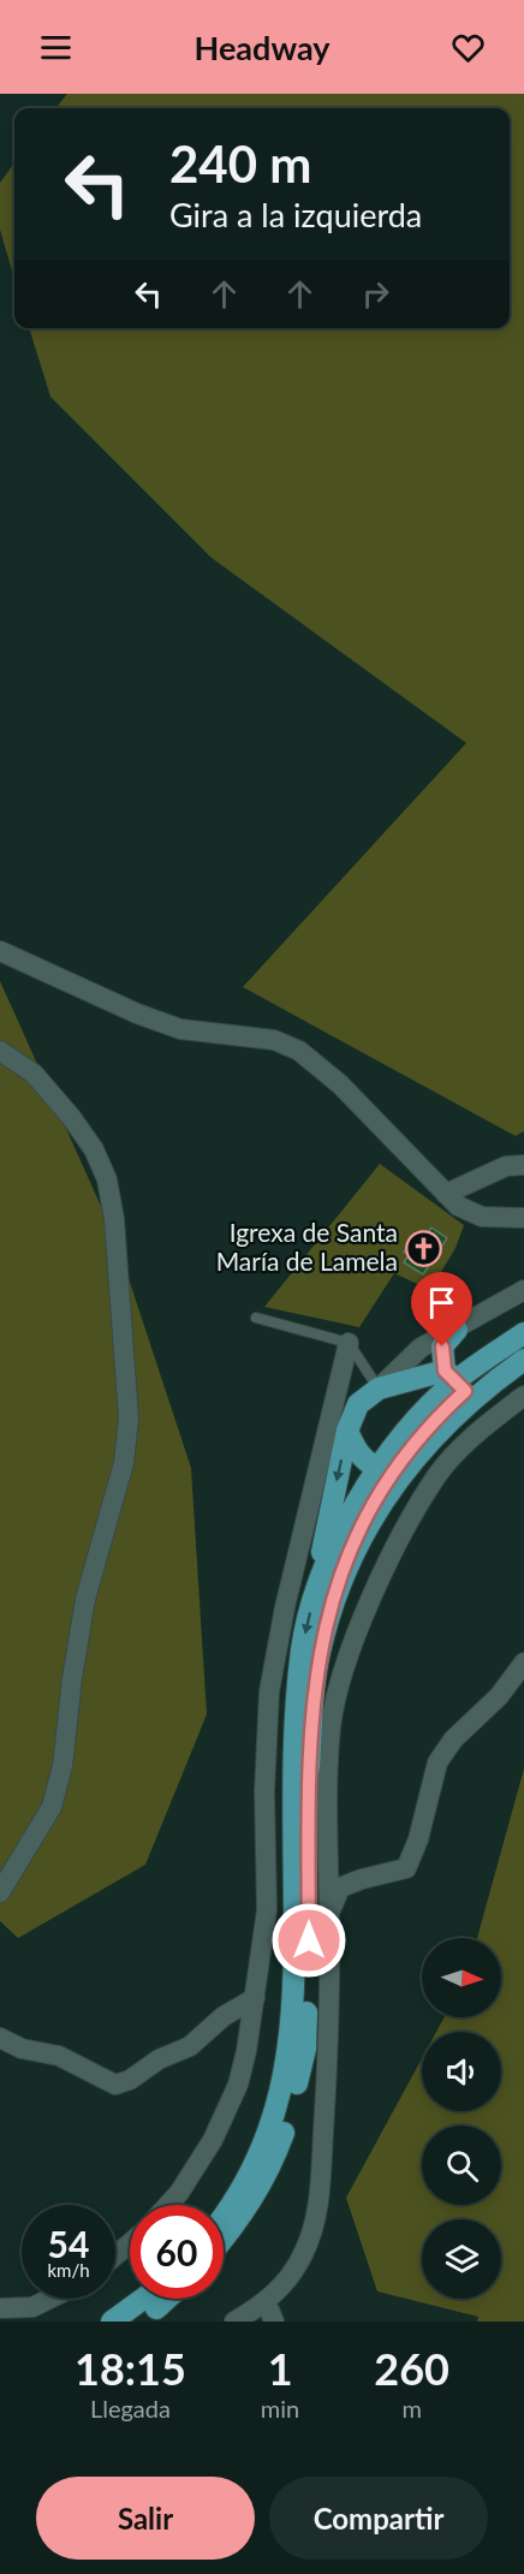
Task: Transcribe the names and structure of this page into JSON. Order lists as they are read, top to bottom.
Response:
{
  "places": {
    "church": ["Igrexa de Santa María de Lamela"]
  },
  "north": "right",
  "page": {
    "header": "Headway",
    "turn": ["240 m", "Gira a la izquierda"],
    "speed": "54 km/h",
    "limit": "60",
    "eta": [
      "18:15",
      "Llegada",
      "1",
      "min",
      "260",
      "m"
    ],
    "buttons": ["Salir", "Compartir"]
  }
}
